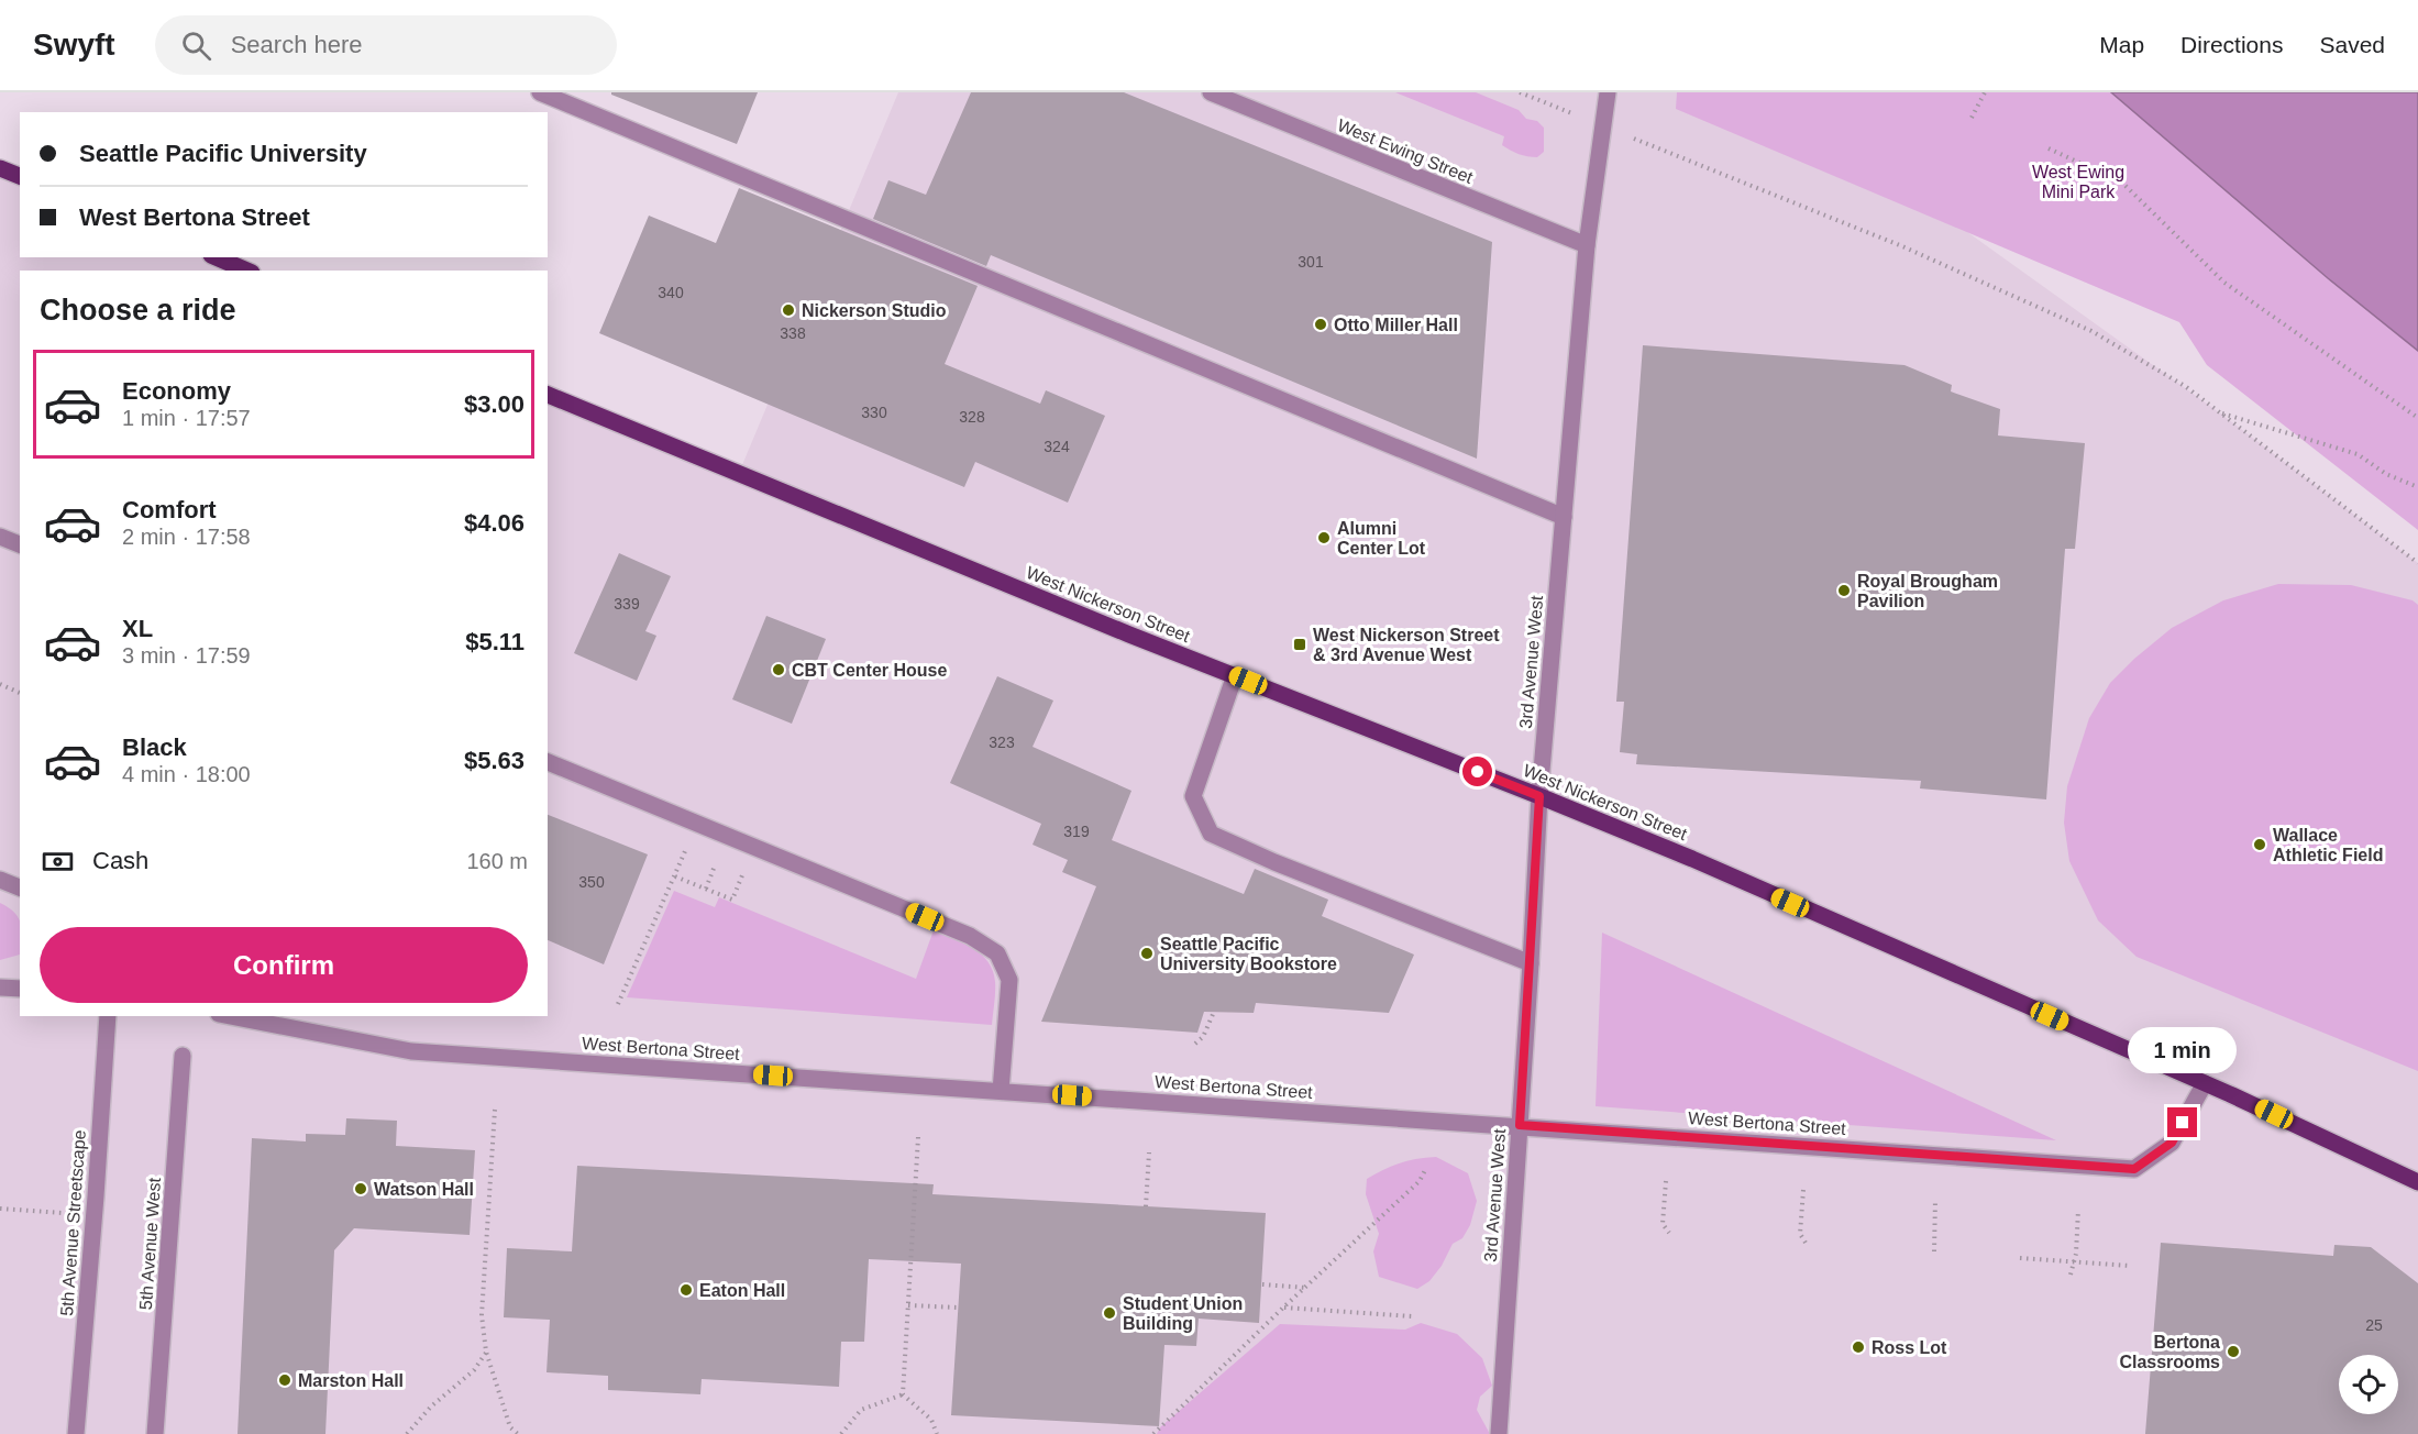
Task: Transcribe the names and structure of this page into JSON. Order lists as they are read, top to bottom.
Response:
{
  "streets": {
    "main road": ["West Nickerson Street"],
    "street": [
      "West Ewing Street",
      "3rd Avenue West",
      "West Bertona Street",
      "5th Avenue Streetscape",
      "5th Avenue West"
    ]
  },
  "crossings": [
    ["West Ewing Street", "3rd Avenue West"],
    ["West Nickerson Street", "3rd Avenue West"],
    ["West Nickerson Street", "West Bertona Street"],
    ["3rd Avenue West", "West Bertona Street"]
  ],
  "parks": ["West Ewing Mini Park"],
  "places": {
    "other": [
      "Nickerson Studio",
      "Otto Miller Hall",
      "Alumni Center Lot",
      "Royal Brougham Pavilion",
      "CBT Center House",
      "Wallace Athletic Field",
      "Seattle Pacific University Bookstore",
      "Watson Hall",
      "Eaton Hall",
      "Student Union Building",
      "Ross Lot",
      "Bertona Classrooms",
      "Marston Hall"
    ],
    "transit": ["West Nickerson Street & 3rd Avenue West"]
  },
  "house_numbers": [
    "301",
    "340",
    "338",
    "330",
    "328",
    "324",
    "339",
    "323",
    "319",
    "350",
    "25"
  ],
  "page": {
    "header": "Swyft",
    "search": "Search here",
    "nav": ["Map", "Directions", "Saved"],
    "banner": ["Seattle Pacific University", "West Bertona Street"],
    "heading": "Choose a ride",
    "list": [
      {
        "name": "Economy",
        "note": "1 min · 17:57",
        "value": "$3.00"
      },
      {
        "name": "Comfort",
        "note": "2 min · 17:58",
        "value": "$4.06"
      },
      {
        "name": "XL",
        "note": "3 min · 17:59",
        "value": "$5.11"
      },
      {
        "name": "Black",
        "note": "4 min · 18:00",
        "value": "$5.63"
      }
    ],
    "pay": ["Cash", "160 m"],
    "buttons": "Confirm",
    "bubble": "1 min"
  }
}
